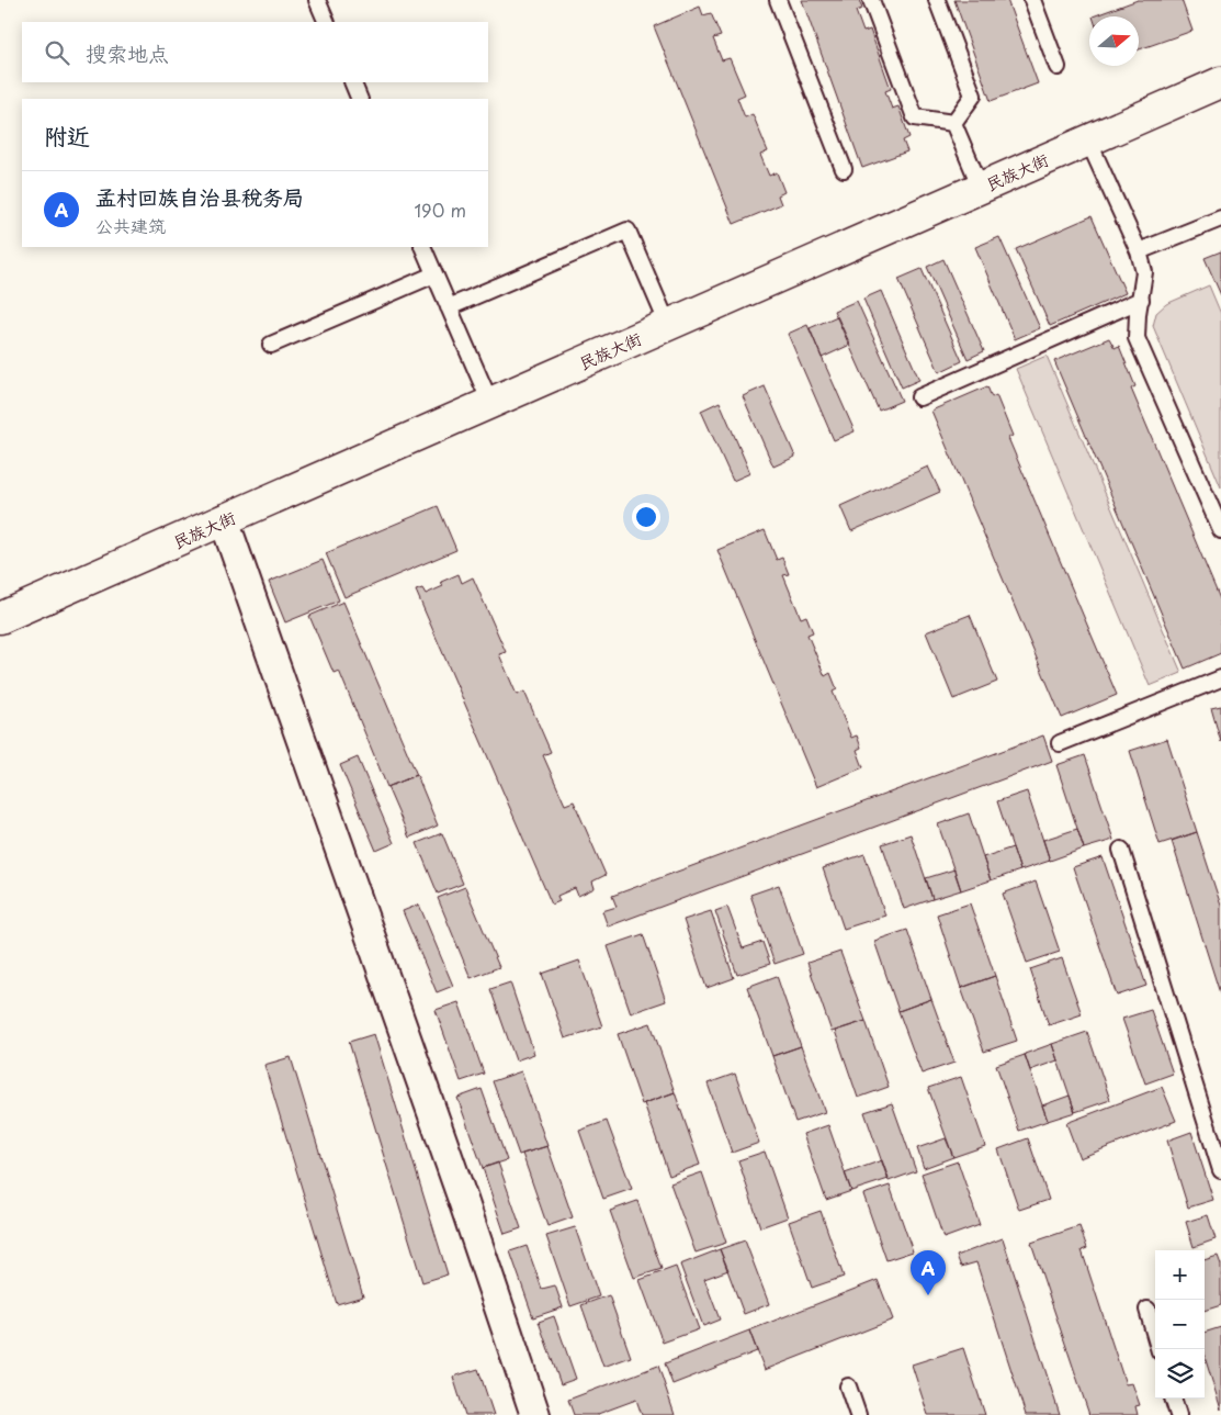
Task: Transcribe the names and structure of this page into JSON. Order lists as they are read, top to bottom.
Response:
{
  "streets": {
    "main road": ["民族大街"]
  },
  "north": "right",
  "page": {
    "search": "搜索地点",
    "heading": "附近",
    "list": [
      {
        "mark": "A",
        "name": "孟村回族自治县税务局",
        "note": "公共建筑",
        "value": "190 m"
      }
    ],
    "map_buttons": ["+", "−"],
    "pins": "A"
  }
}
